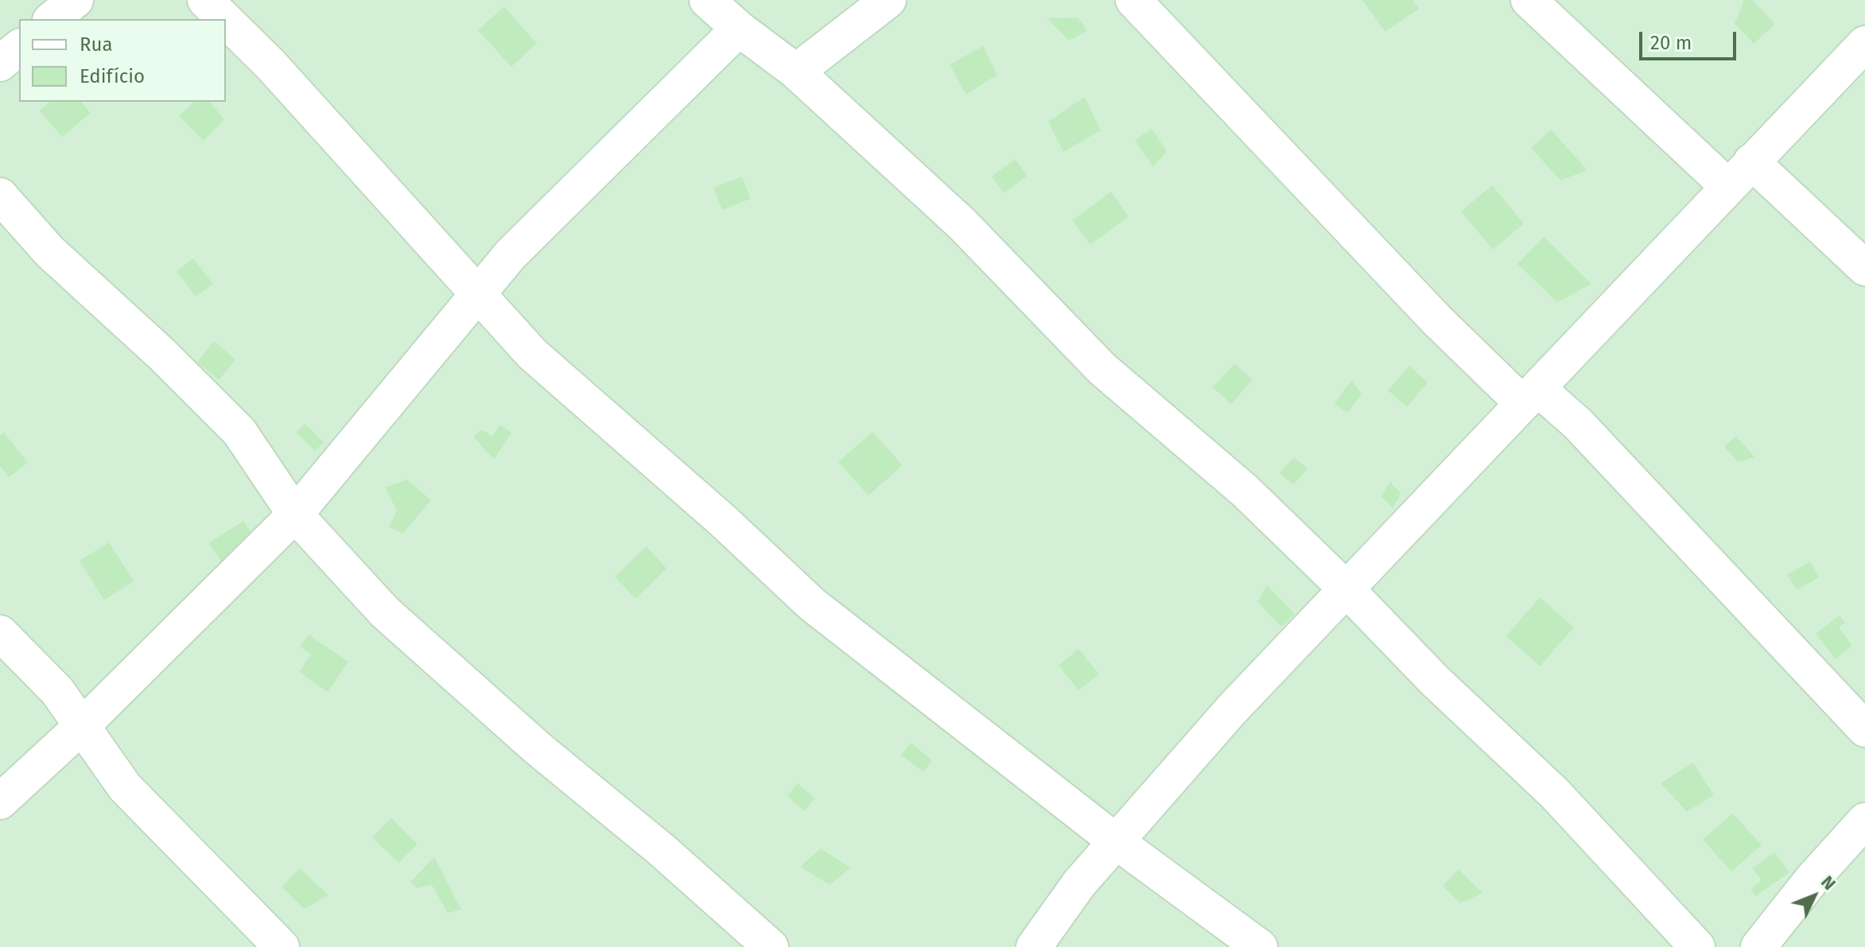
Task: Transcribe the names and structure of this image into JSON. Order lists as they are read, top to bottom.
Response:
{
  "legend": ["Rua", "Edifício"],
  "scale_bar": "20 m",
  "north": "top right"
}
